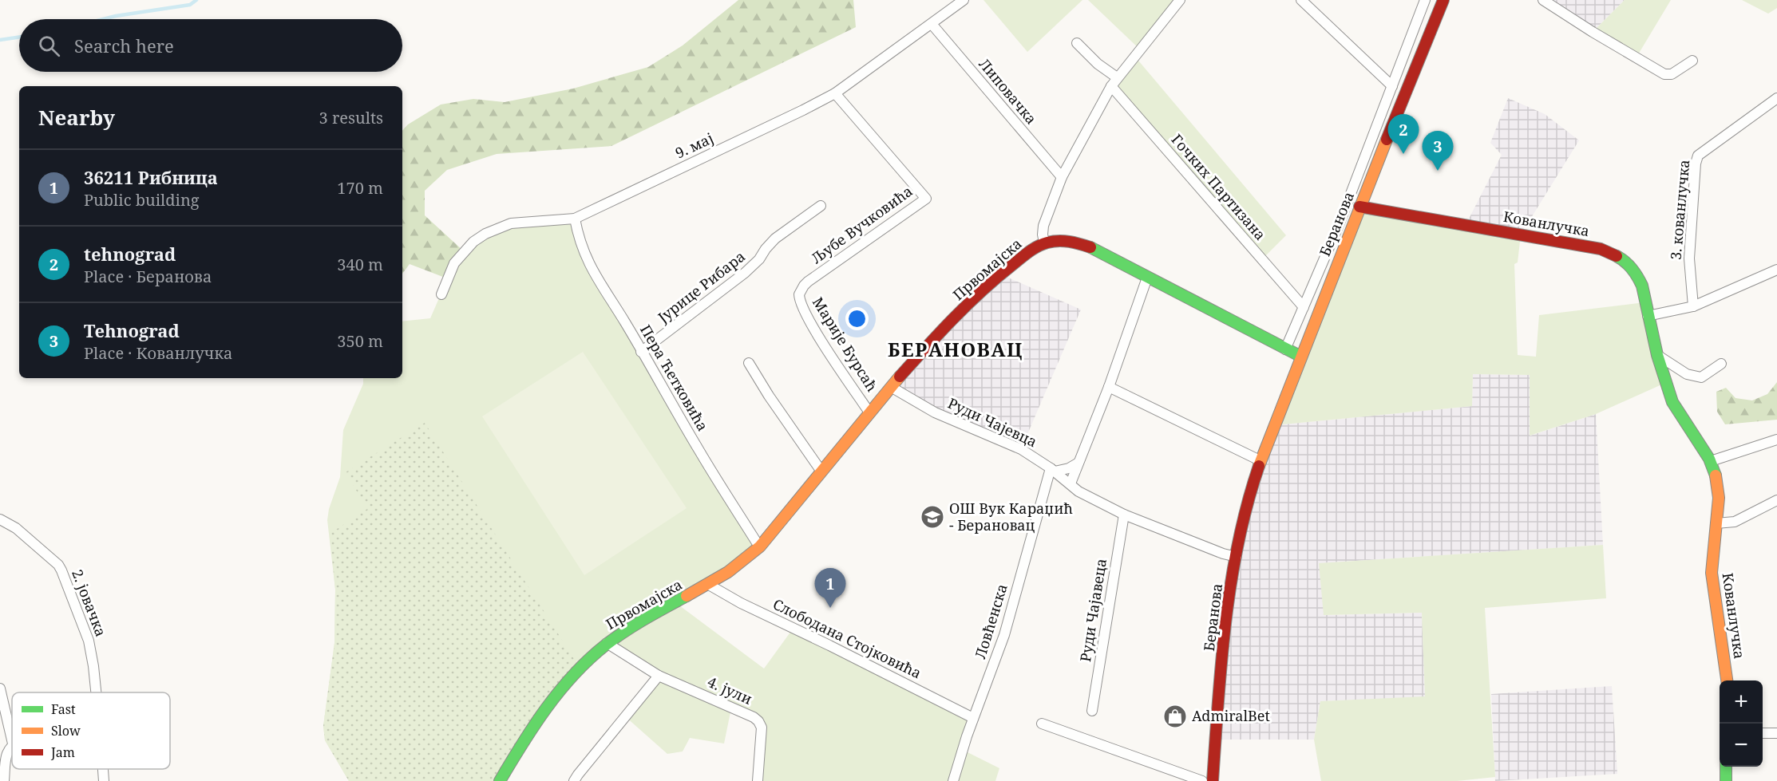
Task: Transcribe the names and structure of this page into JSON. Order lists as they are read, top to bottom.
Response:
{
  "streets": {
    "main road": ["Беранова", "Кованлучка", "Првомајска"],
    "street": [
      "Липовачка",
      "9. мај",
      "Гочких Партизана",
      "3. кованлучка",
      "Љубе Вучковића",
      "Јурице Рибара",
      "Марије Бурсаћ",
      "Пера Ћетковића",
      "Руди Чајевца",
      "2. јовачка",
      "Руди Чајавеца",
      "Ловћенска",
      "Слободана Стојковића",
      "4. јули"
    ]
  },
  "crossings": [
    ["Липовачка", "9. мај"],
    ["9. мај", "Љубе Вучковића"],
    ["9. мај", "Пера Ћетковића"],
    ["Гочких Партизана", "Беранова"],
    ["Беранова", "Кованлучка"],
    ["Беранова", "Првомајска"],
    ["Беранова", "Руди Чајевца"],
    ["Љубе Вучковића", "Марије Бурсаћ"],
    ["Првомајска", "Марије Бурсаћ"],
    ["Првомајска", "Пера Ћетковића"],
    ["Првомајска", "Руди Чајевца"],
    ["Првомајска", "Слободана Стојковића"],
    ["Првомајска", "4. јули"],
    ["Јурице Рибара", "Пера Ћетковића"],
    ["Руди Чајевца", "Руди Чајавеца"],
    ["Руди Чајевца", "Ловћенска"],
    ["Ловћенска", "Слободана Стојковића"]
  ],
  "districts": ["БЕРАНОВАЦ"],
  "places": {
    "school or university": ["ОШ Вук Караџић - Берановац"],
    "shop": ["AdmiralBet"]
  },
  "legend": ["Fast", "Slow", "Jam"],
  "page": {
    "search": "Search here",
    "heading": ["Nearby", "3 results"],
    "pins": ["2", "3", "1"],
    "list": [
      {
        "mark": "1",
        "name": "36211 Рибница",
        "note": "Public building",
        "value": "170 m"
      },
      {
        "mark": "2",
        "name": "tehnograd",
        "note": "Place · Беранова",
        "value": "340 m"
      },
      {
        "mark": "3",
        "name": "Tehnograd",
        "note": "Place · Кованлучка",
        "value": "350 m"
      }
    ],
    "map_buttons": ["+", "−"]
  }
}
